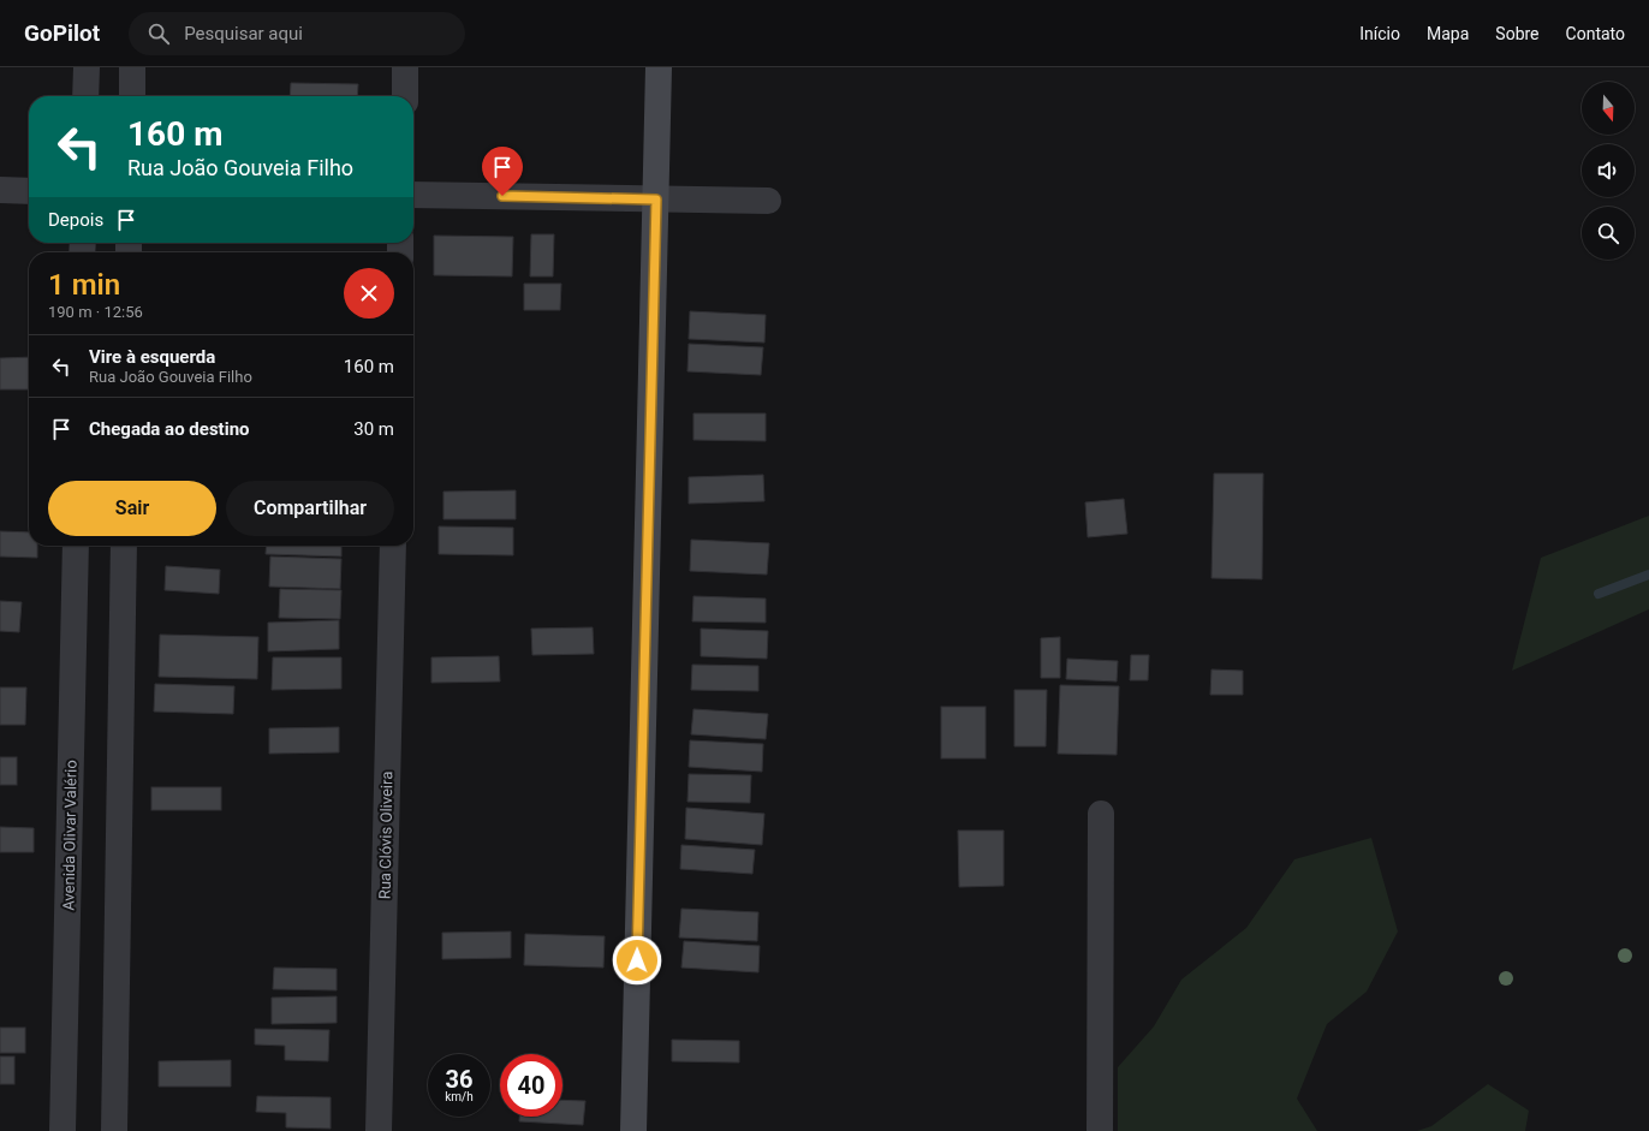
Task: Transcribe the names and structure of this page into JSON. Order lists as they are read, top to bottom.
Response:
{
  "streets": {
    "street": ["Avenida Olivar Valério", "Rua Clóvis Oliveira"]
  },
  "north": "bottom",
  "page": {
    "header": "GoPilot",
    "search": "Pesquisar aqui",
    "nav": [
      "Início",
      "Mapa",
      "Sobre",
      "Contato"
    ],
    "turn": ["160 m", "Rua João Gouveia Filho"],
    "then": "Depois",
    "heading": ["1 min", "190 m · 12:56"],
    "list": [
      {
        "name": "Vire à esquerda",
        "note": "Rua João Gouveia Filho",
        "value": "160 m"
      },
      {
        "name": "Chegada ao destino",
        "value": "30 m"
      }
    ],
    "buttons": ["Sair", "Compartilhar"],
    "speed": "36 km/h",
    "limit": "40"
  }
}
